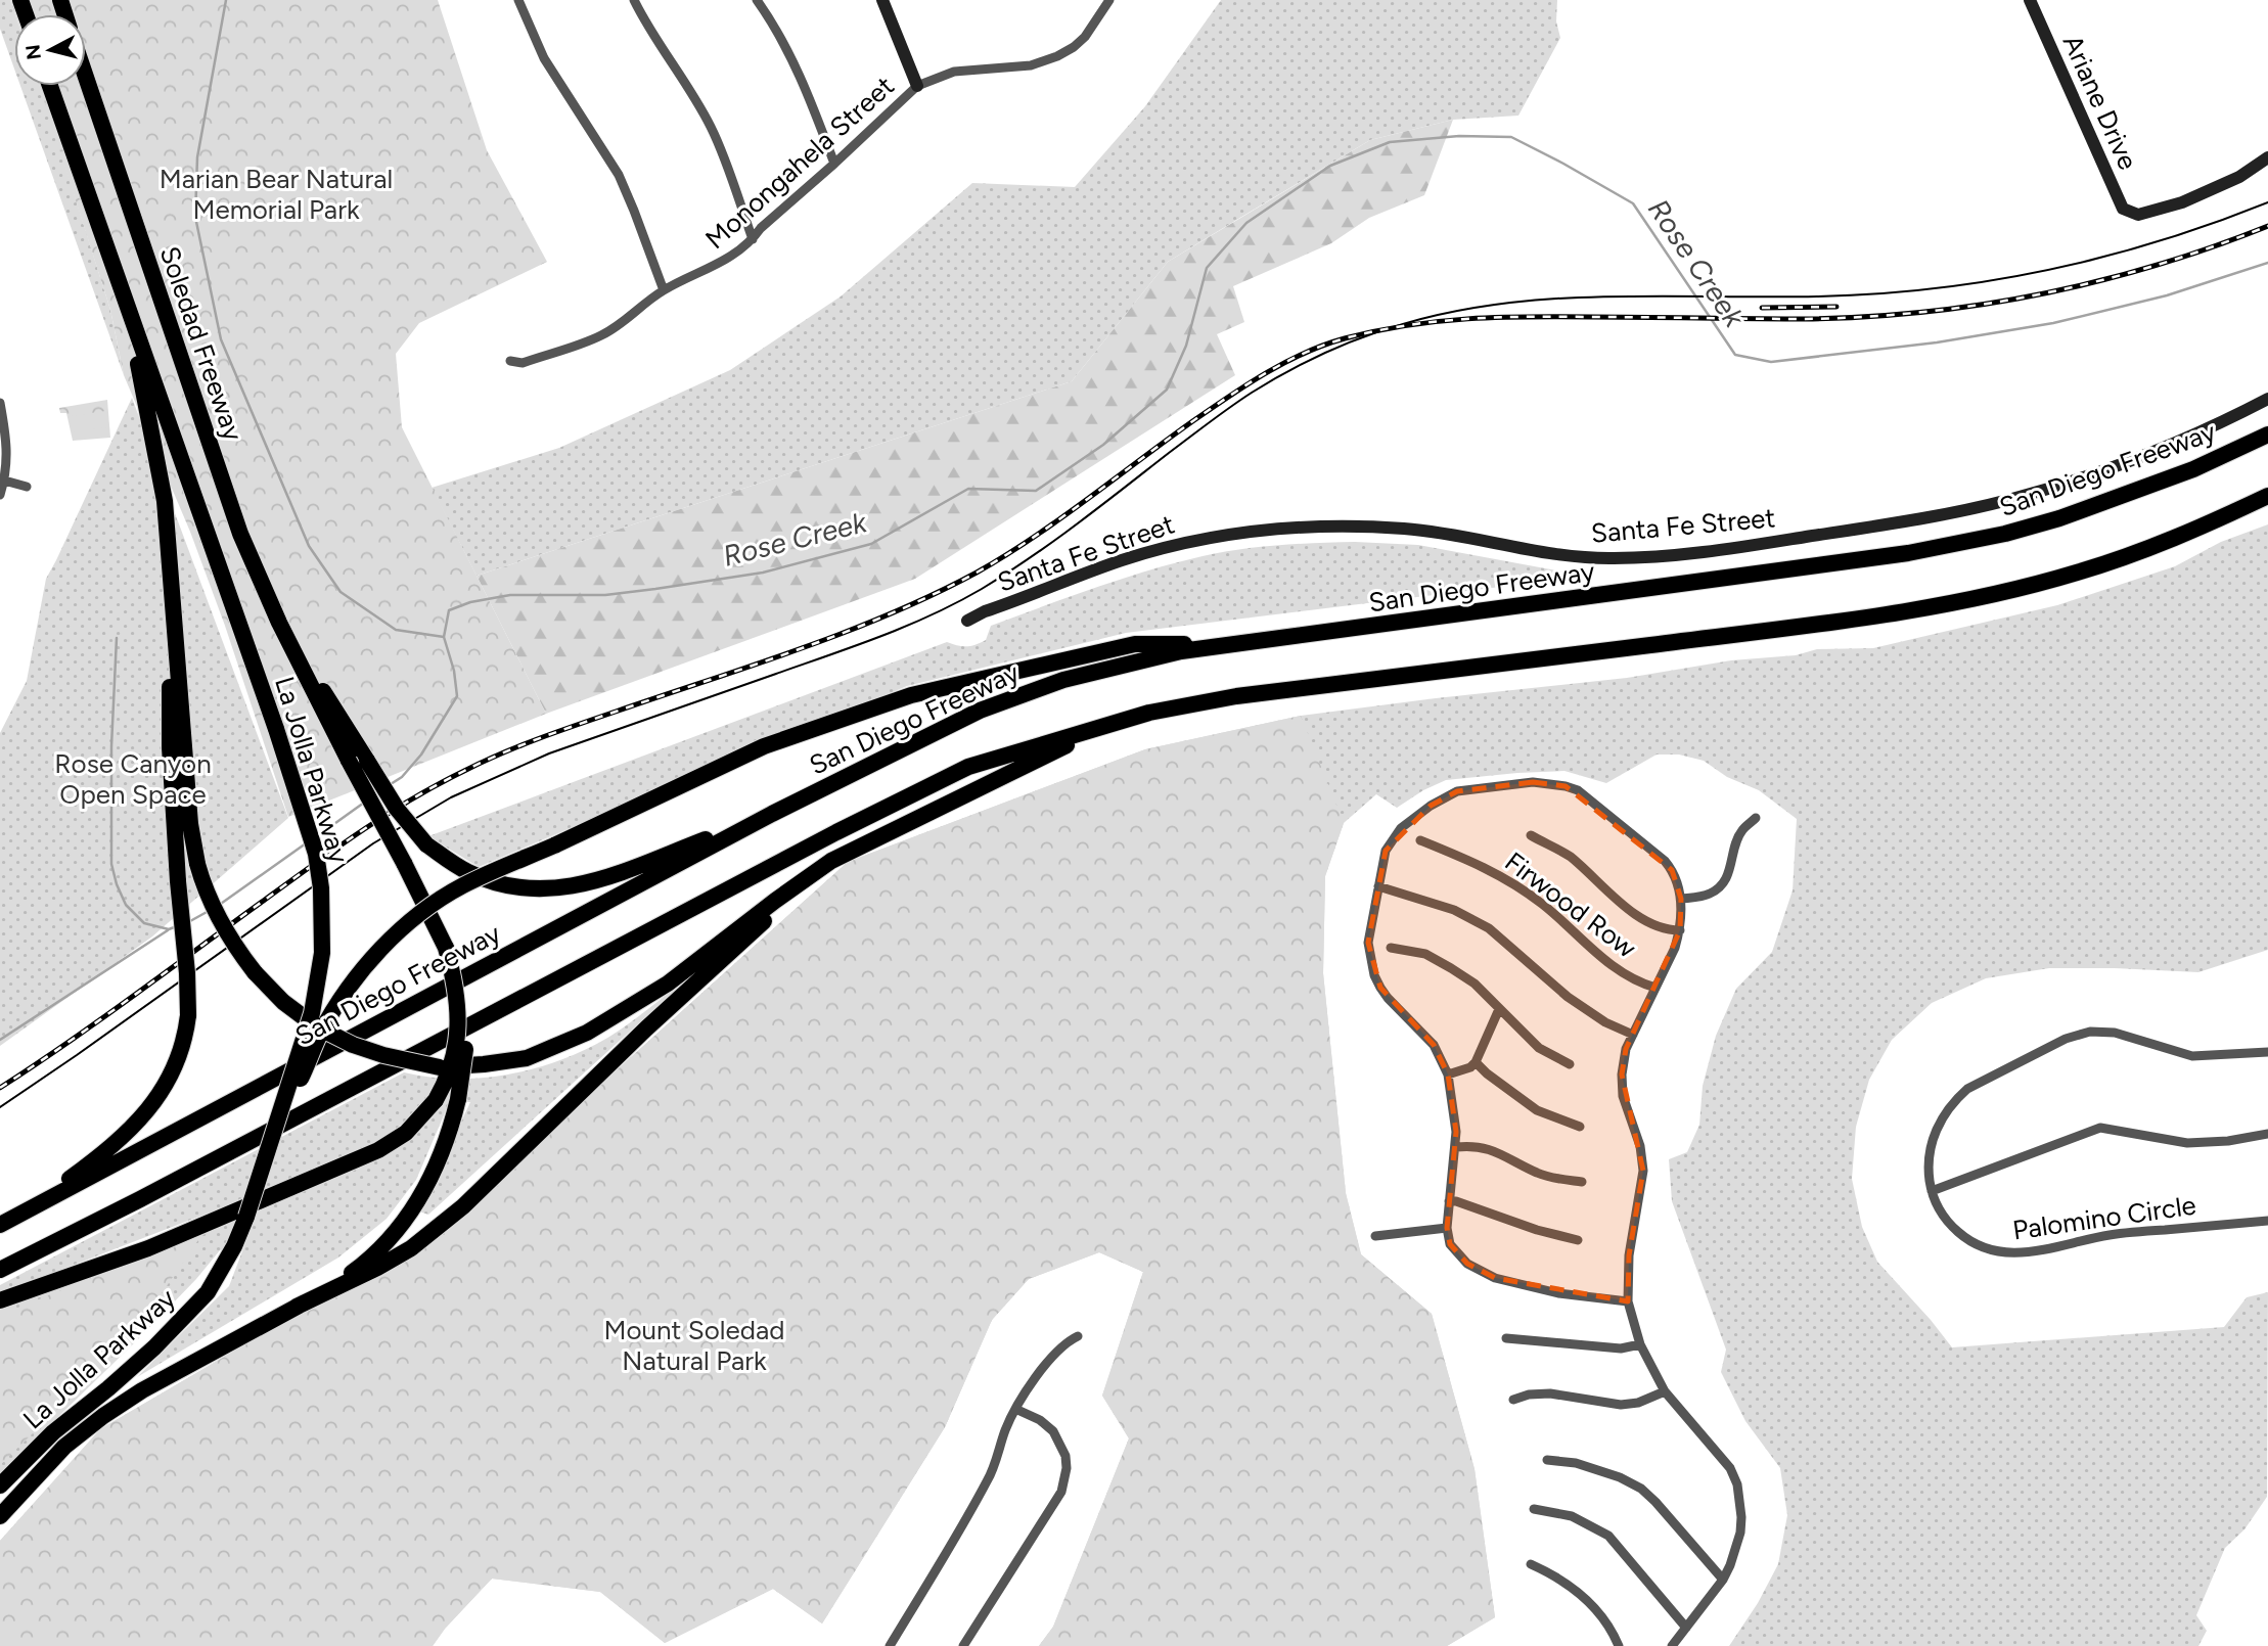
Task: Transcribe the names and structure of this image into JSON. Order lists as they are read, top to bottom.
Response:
{
  "streets": {
    "highway": ["Soledad Freeway", "San Diego Freeway", "La Jolla Parkway"],
    "street": [
      "Ariane Drive",
      "Monongahela Street",
      "Santa Fe Street",
      "Firwood Row",
      "Palomino Circle"
    ]
  },
  "crossings": [
    ["Soledad Freeway", "La Jolla Parkway"]
  ],
  "water": ["Rose Creek"],
  "parks": ["Marian Bear Natural Memorial Park", "Rose Canyon Open Space", "Mount Soledad Natural Park"],
  "north": "left"
}
